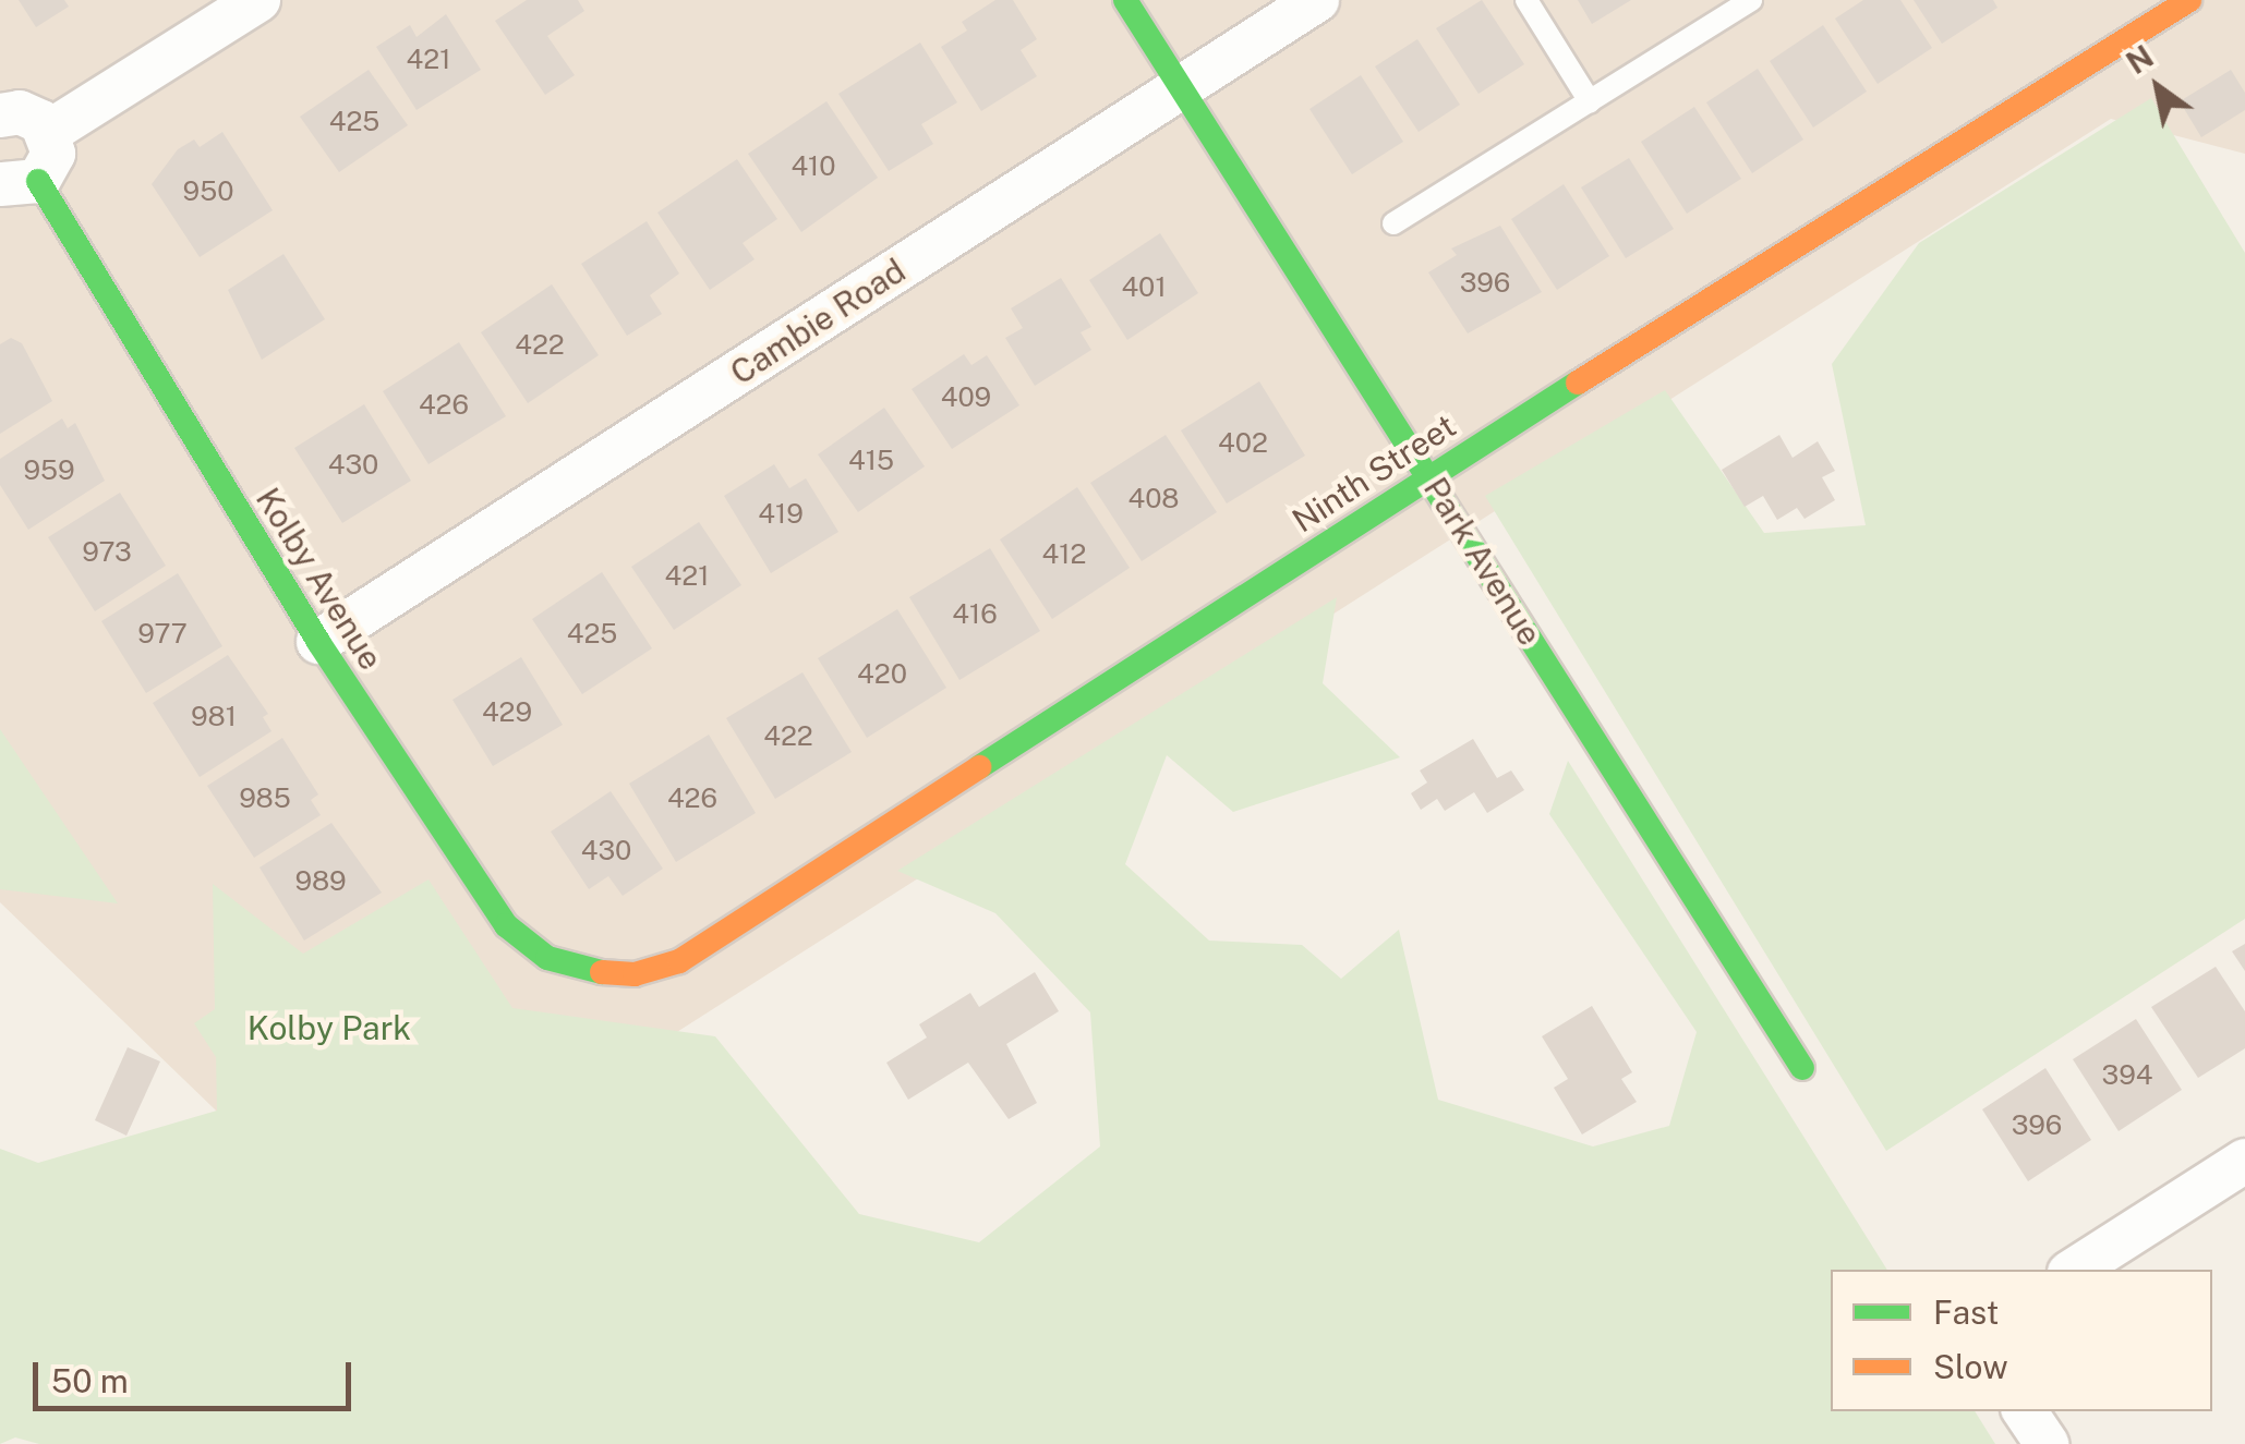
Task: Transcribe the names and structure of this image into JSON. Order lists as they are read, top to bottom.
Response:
{
  "streets": {
    "street": [
      "Cambie Road",
      "Ninth Street",
      "Park Avenue",
      "Kolby Avenue"
    ]
  },
  "crossings": [
    ["Cambie Road", "Park Avenue"],
    ["Cambie Road", "Kolby Avenue"],
    ["Ninth Street", "Park Avenue"],
    ["Ninth Street", "Kolby Avenue"]
  ],
  "parks": ["Kolby Park"],
  "house_numbers": [
    "421",
    "425",
    "410",
    "950",
    "396",
    "401",
    "422",
    "409",
    "426",
    "402",
    "415",
    "430",
    "959",
    "408",
    "419",
    "973",
    "412",
    "421",
    "416",
    "977",
    "425",
    "420",
    "429",
    "981",
    "422",
    "985",
    "426",
    "430",
    "989",
    "394",
    "396"
  ],
  "legend": ["Fast", "Slow"],
  "scale_bar": "50 m",
  "north": "top left"
}
